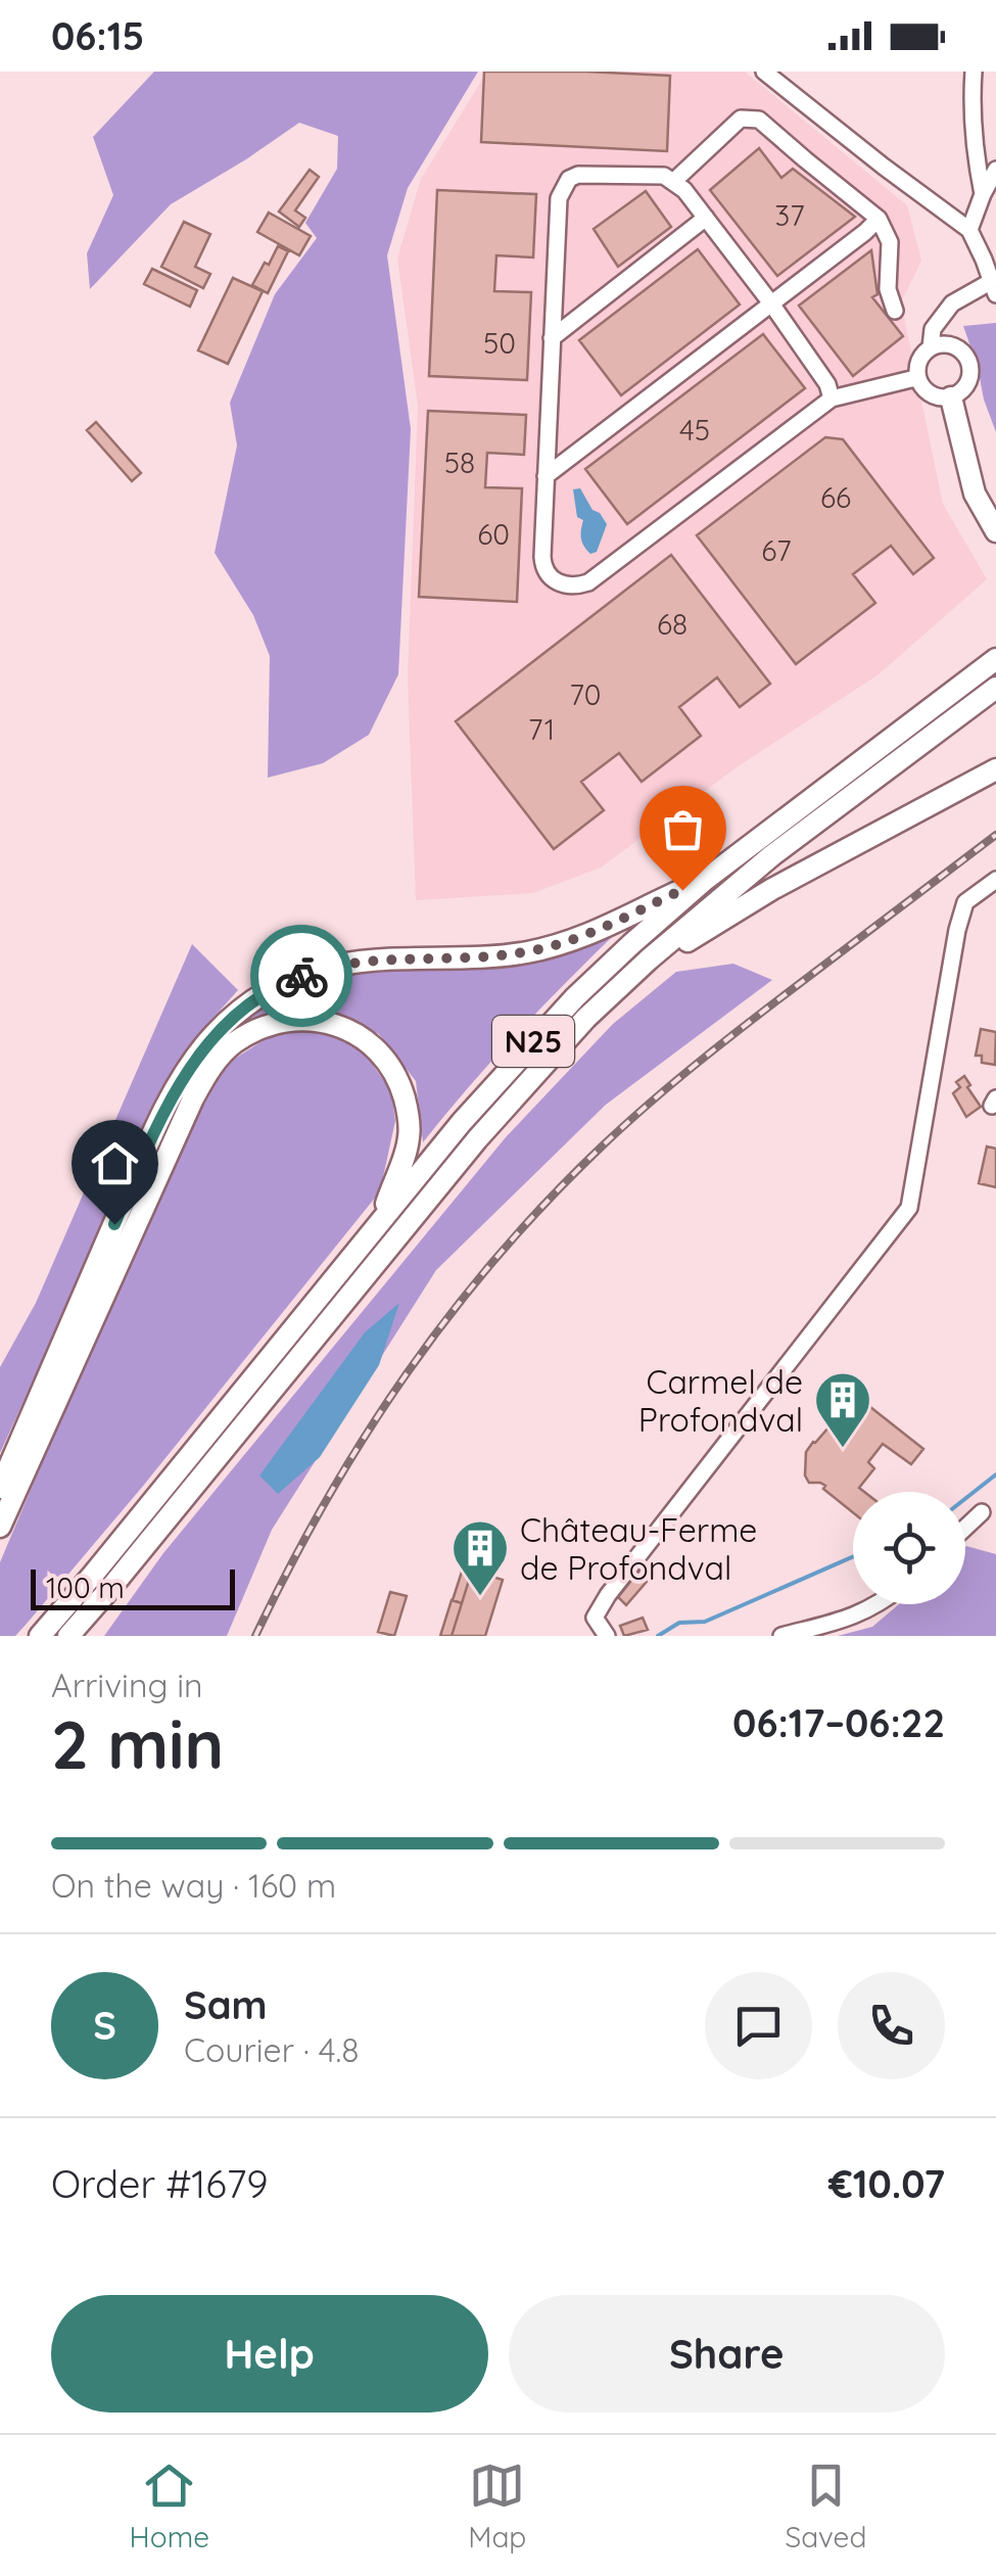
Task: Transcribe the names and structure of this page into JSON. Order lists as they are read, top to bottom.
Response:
{
  "streets": {
    "highway": ["N25"]
  },
  "places": {
    "building": ["Carmel de Profondval", "Château-Ferme de Profondval"]
  },
  "house_numbers": [
    "37",
    "50",
    "45",
    "58",
    "66",
    "60",
    "67",
    "68",
    "70",
    "71"
  ],
  "scale_bar": "100 m",
  "page": {
    "status": "06:15",
    "scale": "100 m",
    "heading": ["2 min", "Arriving in", "06:17–06:22"],
    "panel": [
      "Sam",
      "Courier · 4.8",
      "Order #1679",
      "€10.07"
    ],
    "bar": "On the way · 160 m",
    "round": "S",
    "buttons": ["Help", "Share"],
    "tabs": ["Home", "Map", "Saved"]
  }
}
